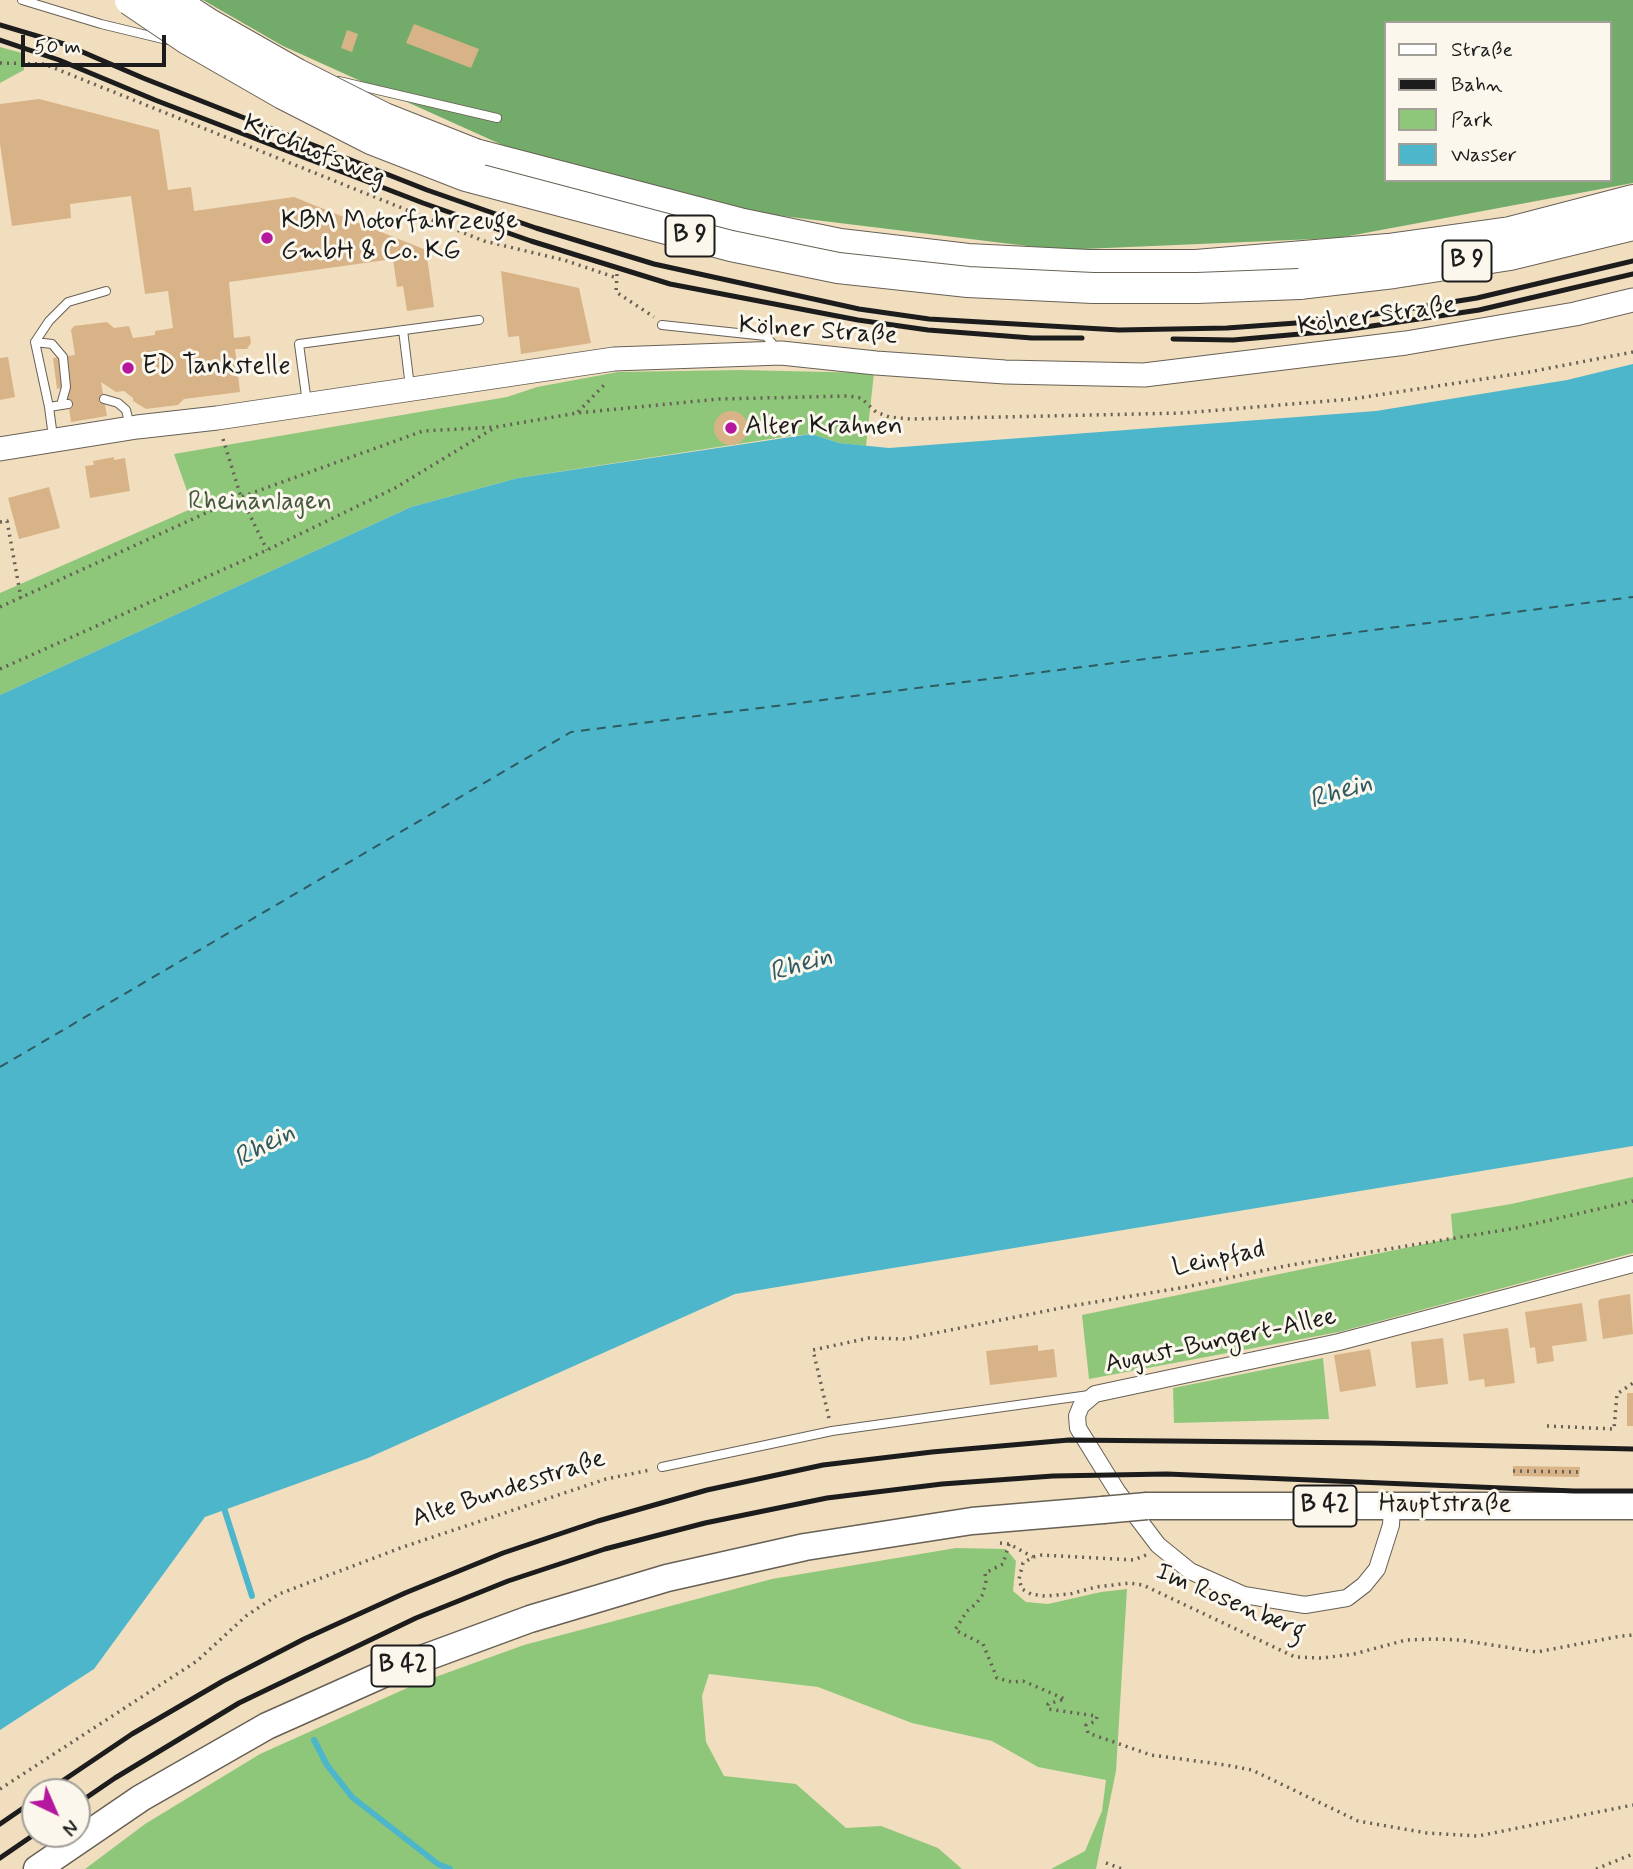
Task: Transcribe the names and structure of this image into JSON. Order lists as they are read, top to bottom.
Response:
{
  "streets": {
    "highway": ["B 9"],
    "main road": ["B 42", "Hauptstraße"],
    "street": ["Kölner Straße", "August-Bungert-Allee"],
    "path": [
      "Kirchhofsweg",
      "Leinpfad",
      "Alte Bundesstraße",
      "Im Rosenberg"
    ]
  },
  "crossings": [
    ["August-Bungert-Allee", "Hauptstraße"],
    ["August-Bungert-Allee", "Im Rosenberg"]
  ],
  "water": ["Rhein"],
  "parks": ["Rheinanlagen"],
  "places": ["KBM Motorfahrzeuge GmbH & Co. KG", "ED Tankstelle", "Alter Krahnen"],
  "legend": [
    "Straße",
    "Bahn",
    "Park",
    "Wasser"
  ],
  "scale_bar": "50 m",
  "north": "bottom right"
}
